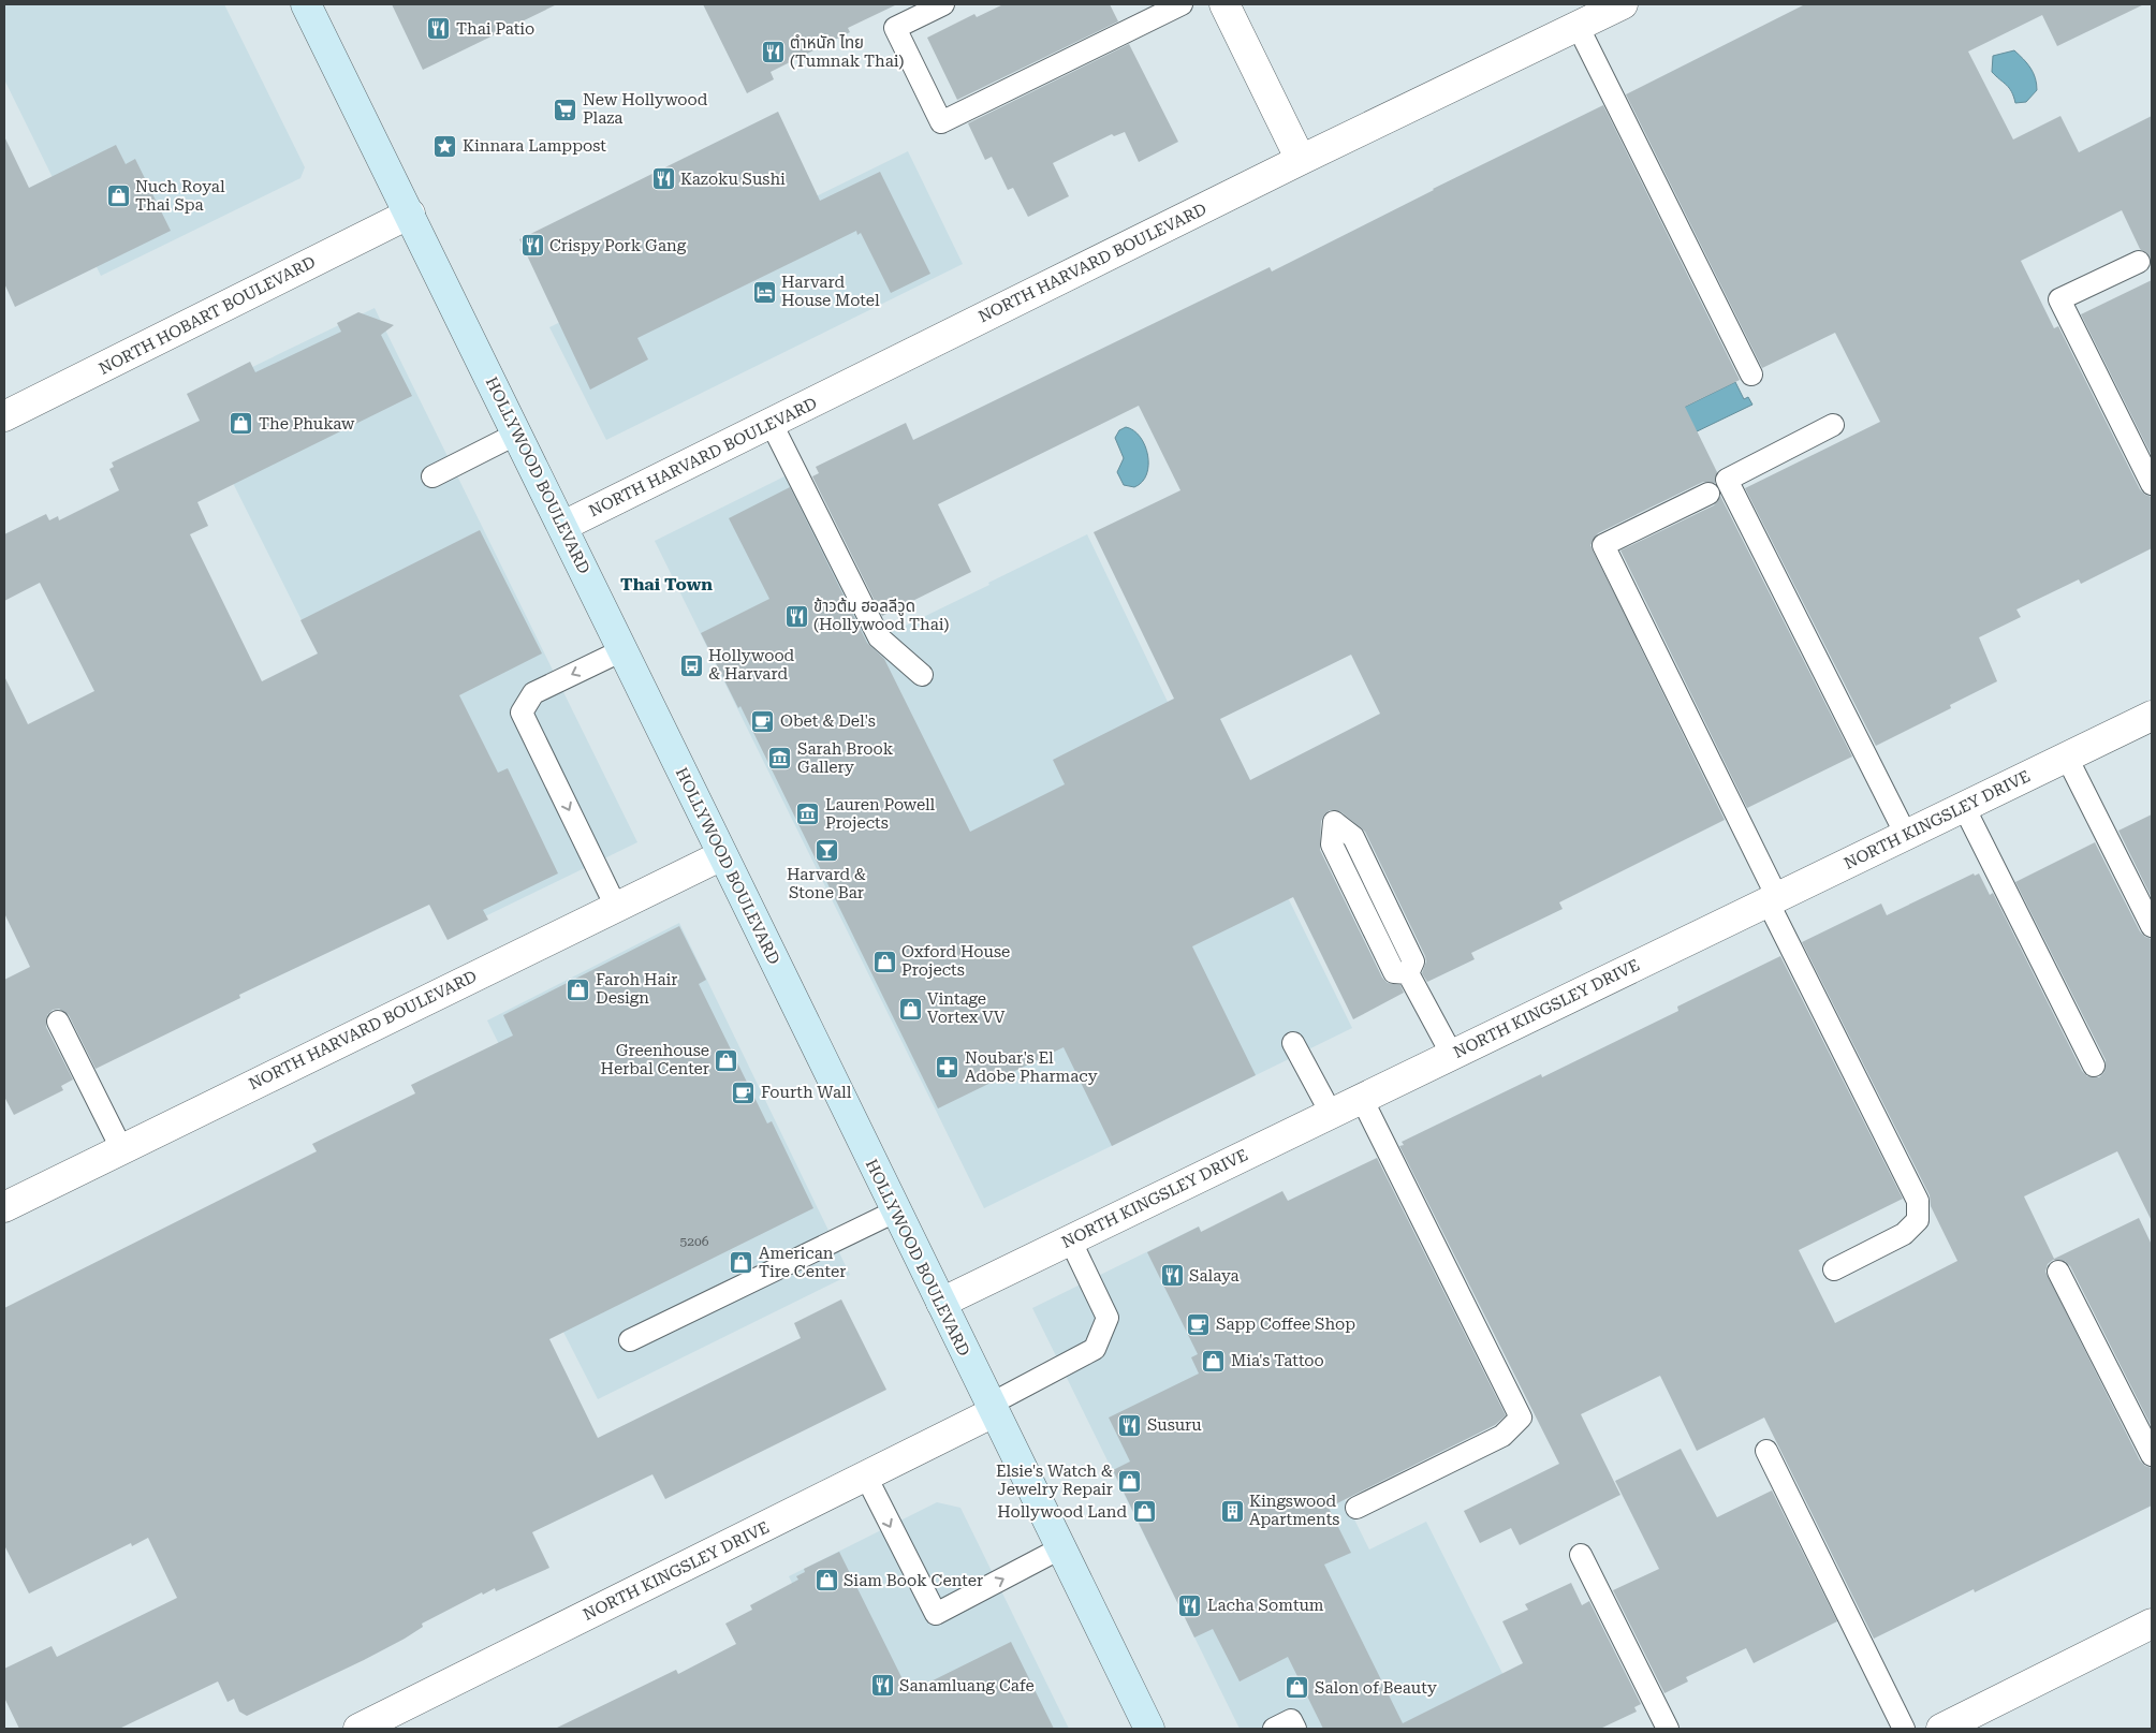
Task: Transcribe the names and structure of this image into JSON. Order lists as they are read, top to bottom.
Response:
{
  "streets": {
    "main road": ["HOLLYWOOD BOULEVARD"],
    "street": ["NORTH HARVARD BOULEVARD", "NORTH HOBART BOULEVARD", "NORTH KINGSLEY DRIVE"]
  },
  "crossings": [
    ["NORTH HARVARD BOULEVARD", "HOLLYWOOD BOULEVARD"],
    ["NORTH HOBART BOULEVARD", "HOLLYWOOD BOULEVARD"],
    ["HOLLYWOOD BOULEVARD", "NORTH KINGSLEY DRIVE"]
  ],
  "districts": ["Thai Town"],
  "places": {
    "restaurant": [
      "Thai Patio",
      "ตำหนัก ไทย (Tumnak Thai)",
      "Kazoku Sushi",
      "Crispy Pork Gang",
      "ข้าวต้ม ฮอลลีวูด (Hollywood Thai)",
      "Salaya",
      "Susuru",
      "Lacha Somtum",
      "Sanamluang Cafe"
    ],
    "supermarket": ["New Hollywood Plaza"],
    "place": ["Kinnara Lamppost"],
    "shop": [
      "Nuch Royal Thai Spa",
      "The Phukaw",
      "Oxford House Projects",
      "Faroh Hair Design",
      "Vintage Vortex VV",
      "Greenhouse Herbal Center",
      "American Tire Center",
      "Mia's Tattoo",
      "Elsie's Watch & Jewelry Repair",
      "Hollywood Land",
      "Siam Book Center",
      "Salon of Beauty"
    ],
    "hotel": ["Harvard House Motel"],
    "bus stop": ["Hollywood & Harvard"],
    "cafe": ["Obet & Del's", "Fourth Wall", "Sapp Coffee Shop"],
    "museum": ["Sarah Brook Gallery", "Lauren Powell Projects"],
    "bar": ["Harvard & Stone Bar"],
    "pharmacy": ["Noubar's El Adobe Pharmacy"],
    "building": ["Kingswood Apartments"]
  },
  "house_numbers": ["5206"]
}
